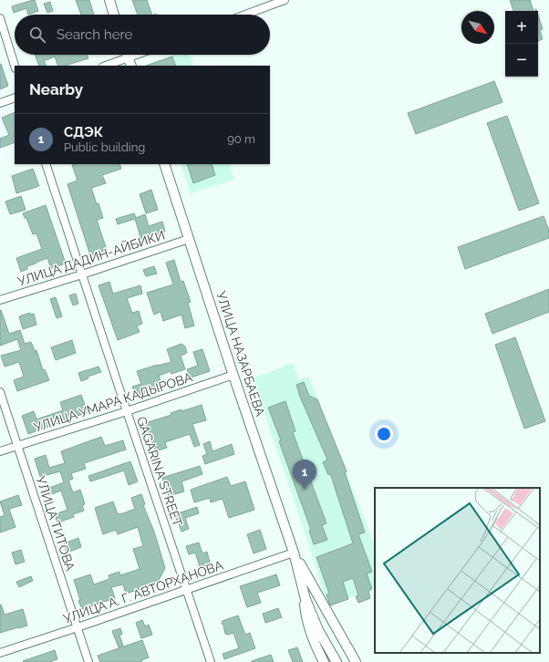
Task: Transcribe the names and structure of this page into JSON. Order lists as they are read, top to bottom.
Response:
{
  "streets": {
    "main road": ["УЛИЦА НАЗАРБАЕВА"],
    "street": [
      "УЛИЦА ДАДИН-АЙБИКИ",
      "УЛИЦА УМАРА КАДЫРОВА",
      "GAGARINA STREET",
      "УЛИЦА ТИТОВА",
      "УЛИЦА А. Г. АВТОРХАНОВА"
    ]
  },
  "crossings": [
    ["УЛИЦА ДАДИН-АЙБИКИ", "УЛИЦА НАЗАРБАЕВА"],
    ["УЛИЦА ДАДИН-АЙБИКИ", "GAGARINA STREET"],
    ["УЛИЦА НАЗАРБАЕВА", "УЛИЦА УМАРА КАДЫРОВА"],
    ["УЛИЦА НАЗАРБАЕВА", "УЛИЦА А. Г. АВТОРХАНОВА"],
    ["УЛИЦА УМАРА КАДЫРОВА", "GAGARINA STREET"],
    ["УЛИЦА УМАРА КАДЫРОВА", "УЛИЦА ТИТОВА"],
    ["GAGARINA STREET", "УЛИЦА А. Г. АВТОРХАНОВА"],
    ["УЛИЦА ТИТОВА", "УЛИЦА А. Г. АВТОРХАНОВА"]
  ],
  "north": "bottom right",
  "page": {
    "map_buttons": ["+", "−"],
    "search": "Search here",
    "heading": "Nearby",
    "list": [
      {
        "mark": "1",
        "name": "СДЭК",
        "note": "Public building",
        "value": "90 m"
      }
    ],
    "pins": "1"
  }
}
